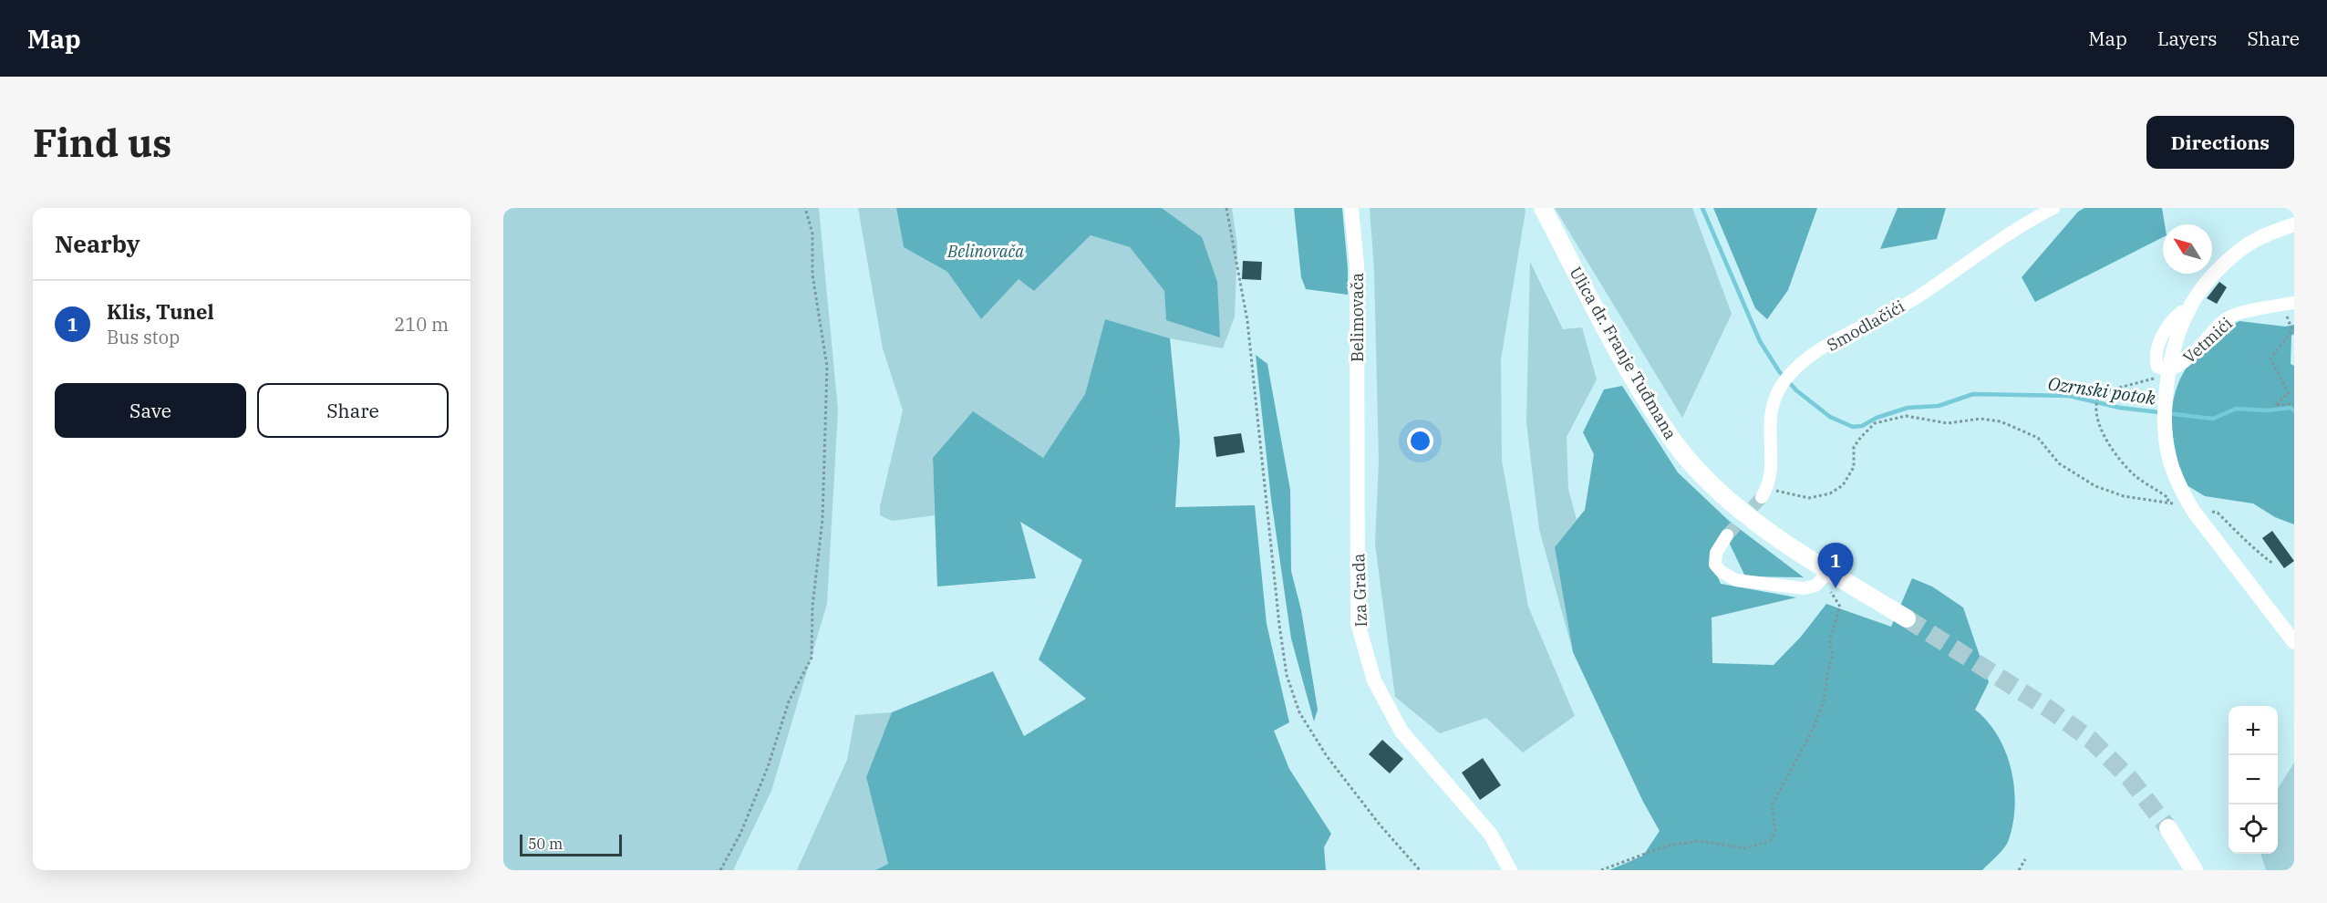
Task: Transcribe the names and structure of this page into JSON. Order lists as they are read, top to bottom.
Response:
{
  "streets": {
    "main road": ["Ulica dr. Franje Tuđmana"],
    "street": [
      "Belimovača",
      "Smodlačići",
      "Vetmići",
      "Iza Grada"
    ]
  },
  "crossings": [
    ["Belimovača", "Iza Grada"]
  ],
  "water": ["Ozrnski potok"],
  "parks": ["Belinovača"],
  "scale_bar": "50 m",
  "north": "top left",
  "page": {
    "header": "Map",
    "nav": ["Map", "Layers", "Share"],
    "buttons": [
      "Directions",
      ["Save", "Share"]
    ],
    "title": "Find us",
    "heading": "Nearby",
    "list": [
      {
        "mark": "1",
        "name": "Klis, Tunel",
        "note": "Bus stop",
        "value": "210 m"
      }
    ],
    "pins": "1",
    "map_buttons": ["+", "−"],
    "scale": "50 m"
  }
}
